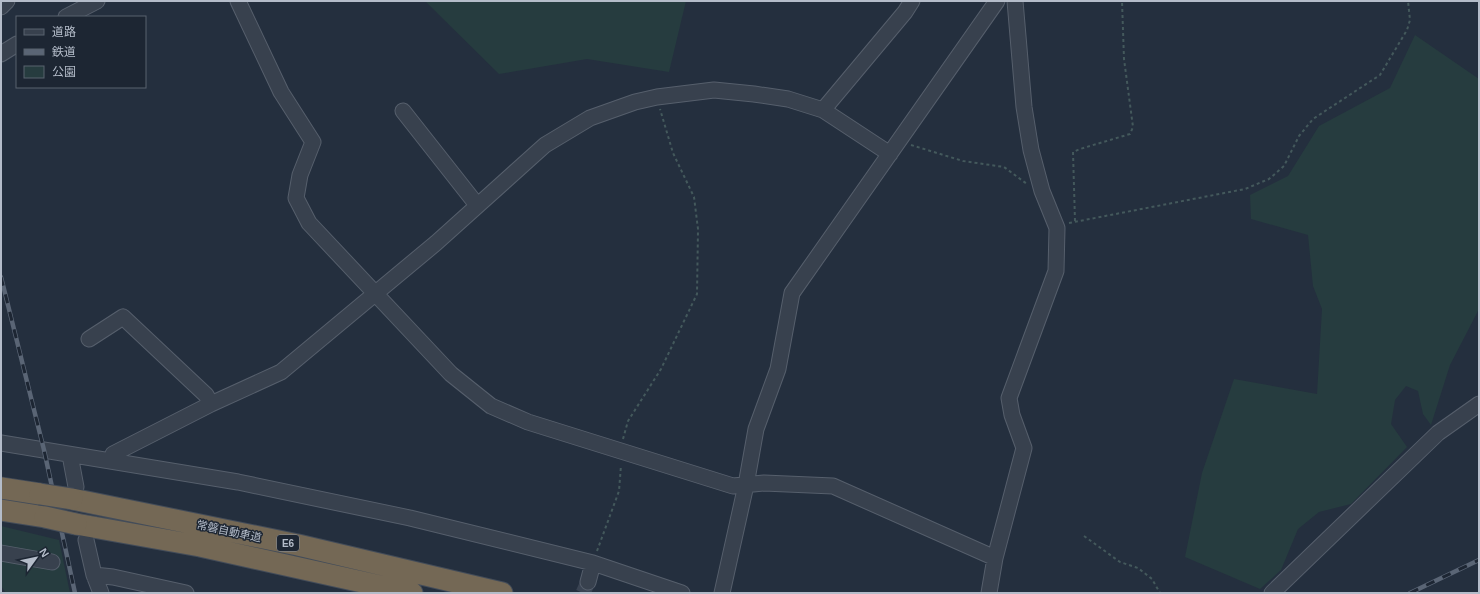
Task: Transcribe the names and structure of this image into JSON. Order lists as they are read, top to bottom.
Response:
{
  "streets": {
    "highway": ["常磐自動車道", "E6"]
  },
  "legend": ["道路", "鉄道", "公園"],
  "north": "top right"
}
